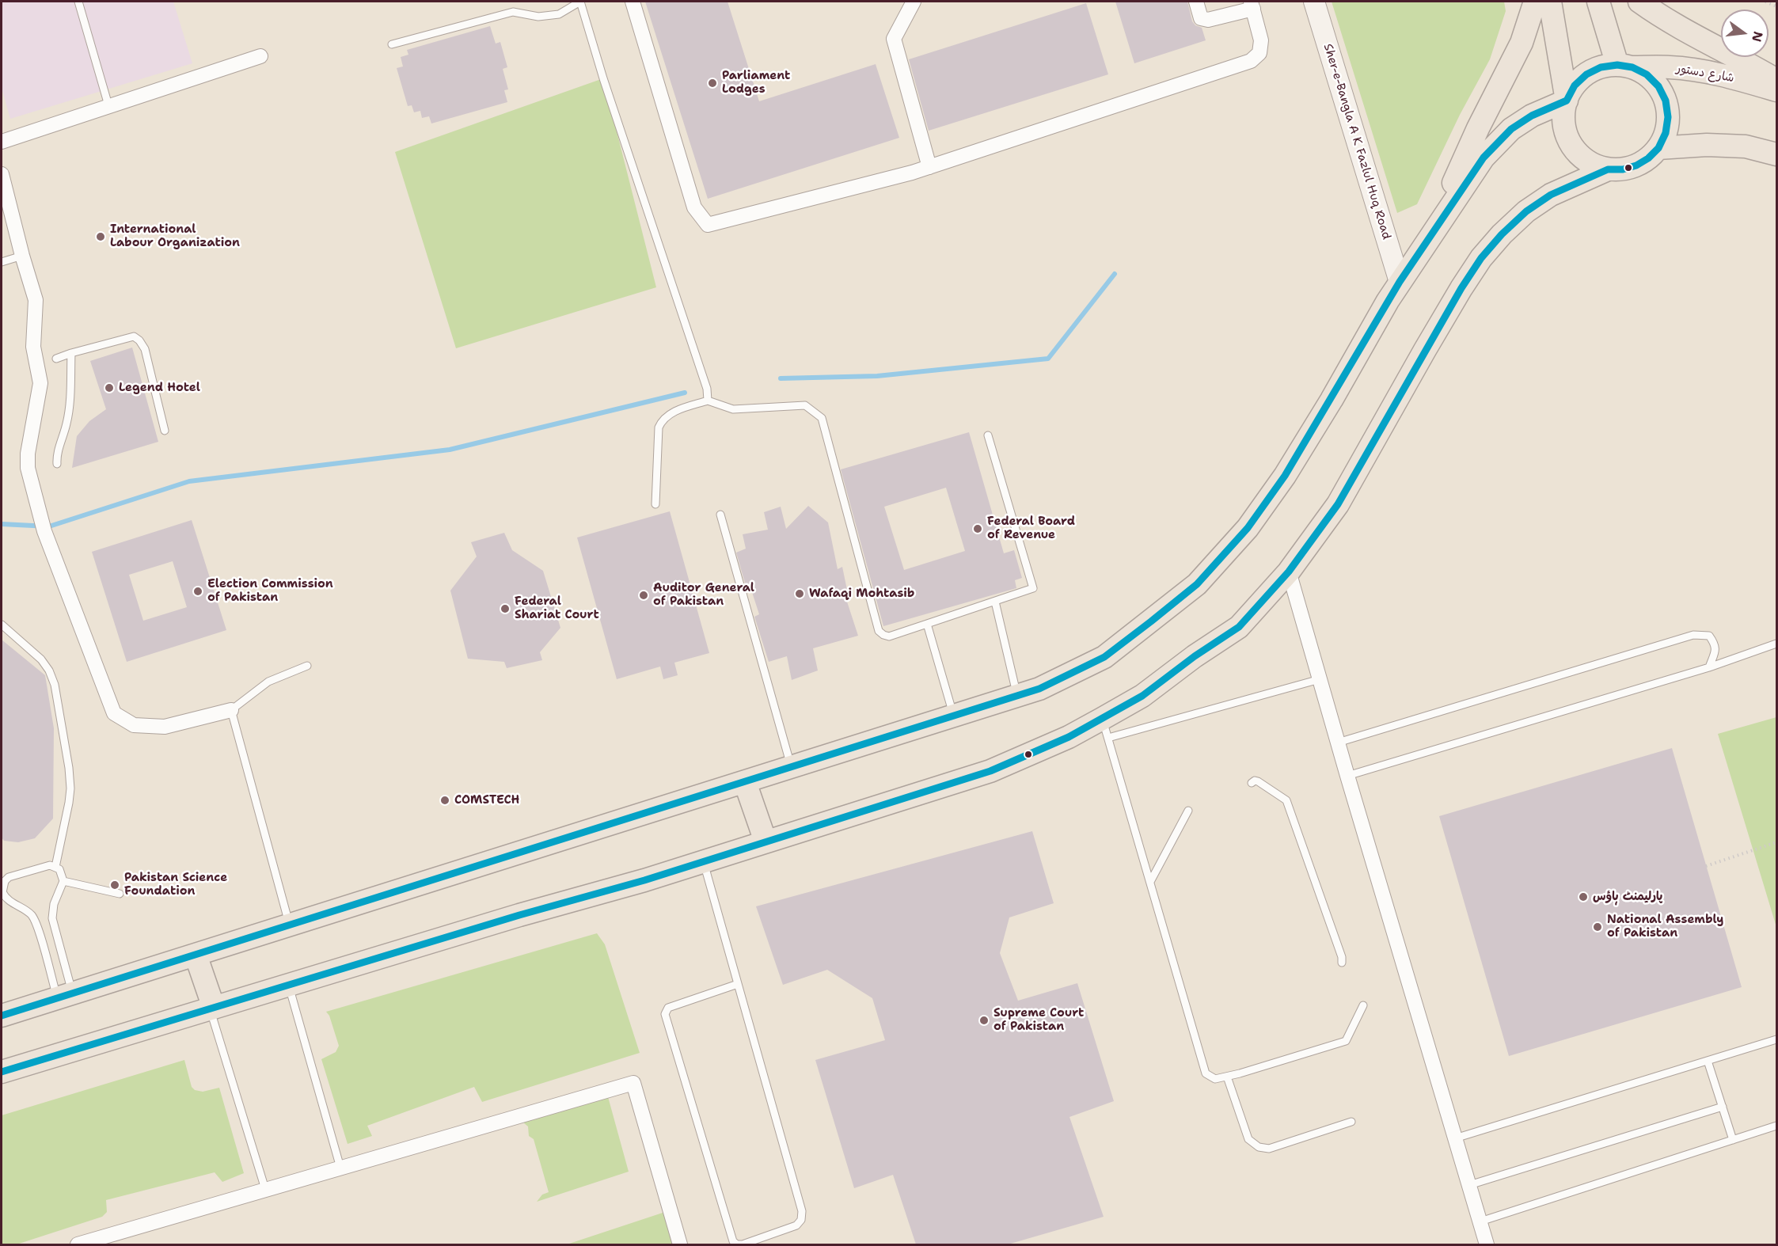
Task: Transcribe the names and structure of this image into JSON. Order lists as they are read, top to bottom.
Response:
{
  "streets": {
    "main road": ["شارع دستور"],
    "street": ["Sher-e-Bangla A K Fazlul Huq Road"]
  },
  "places": [
    "Parliament Lodges",
    "International Labour Organization",
    "Legend Hotel",
    "Federal Board of Revenue",
    "Election Commission of Pakistan",
    "Wafaqi Mohtasib",
    "Auditor General of Pakistan",
    "Federal Shariat Court",
    "COMSTECH",
    "Pakistan Science Foundation",
    "پارلیمنٹ ہاؤس",
    "National Assembly of Pakistan",
    "Supreme Court of Pakistan"
  ],
  "north": "right"
}
